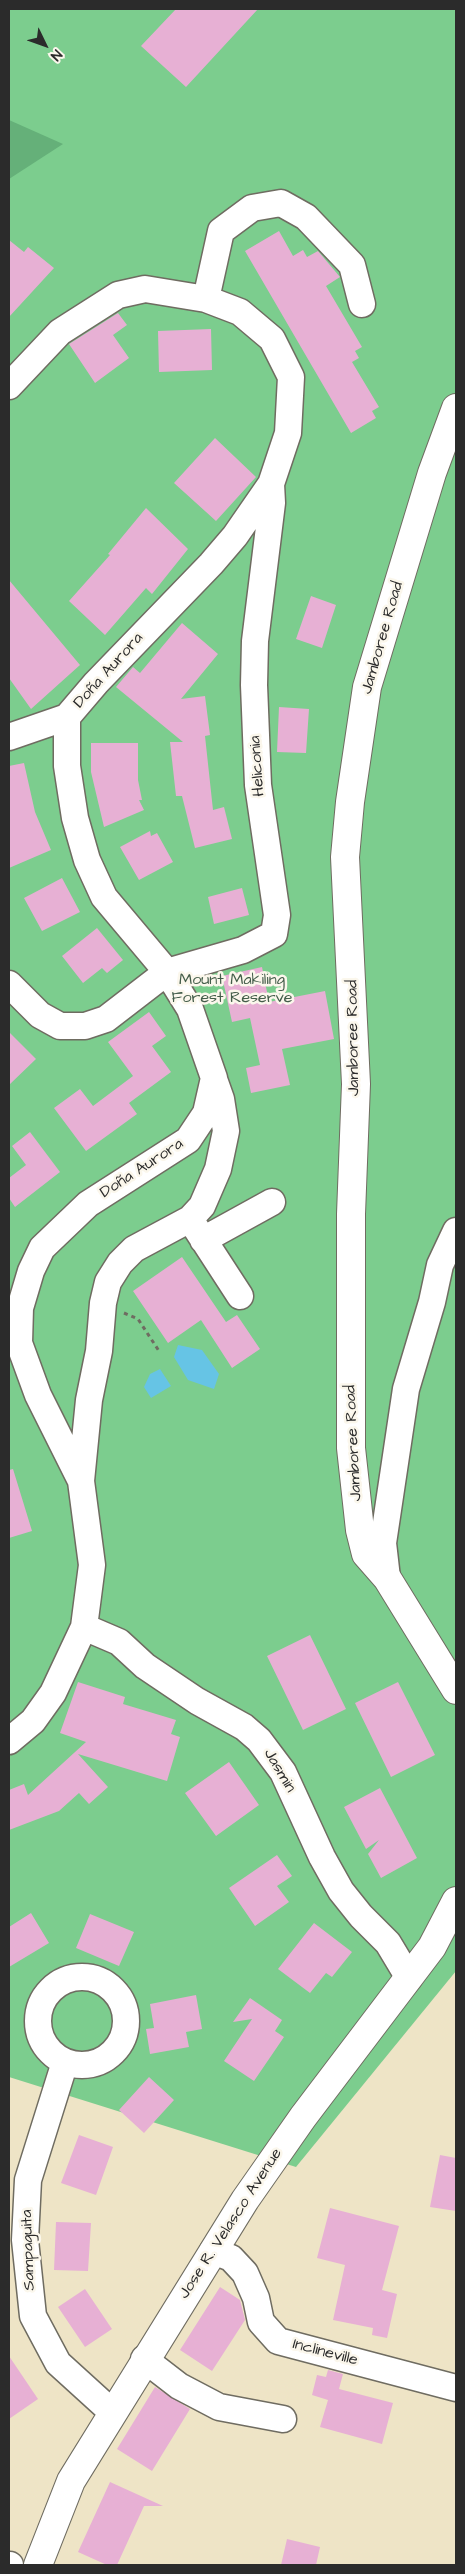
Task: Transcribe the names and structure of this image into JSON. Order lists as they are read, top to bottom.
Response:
{
  "streets": {
    "main road": ["Jamboree Road", "Jose R. Velasco Avenue"],
    "street": [
      "Doña Aurora",
      "Heliconia",
      "Jasmin",
      "Sampaguita",
      "Inclineville"
    ]
  },
  "crossings": [
    ["Doña Aurora", "Heliconia"],
    ["Doña Aurora", "Jasmin"],
    ["Jasmin", "Jose R. Velasco Avenue"],
    ["Jose R. Velasco Avenue", "Sampaguita"],
    ["Jose R. Velasco Avenue", "Inclineville"]
  ],
  "parks": ["Mount Makiling Forest Reserve"],
  "north": "bottom right"
}
